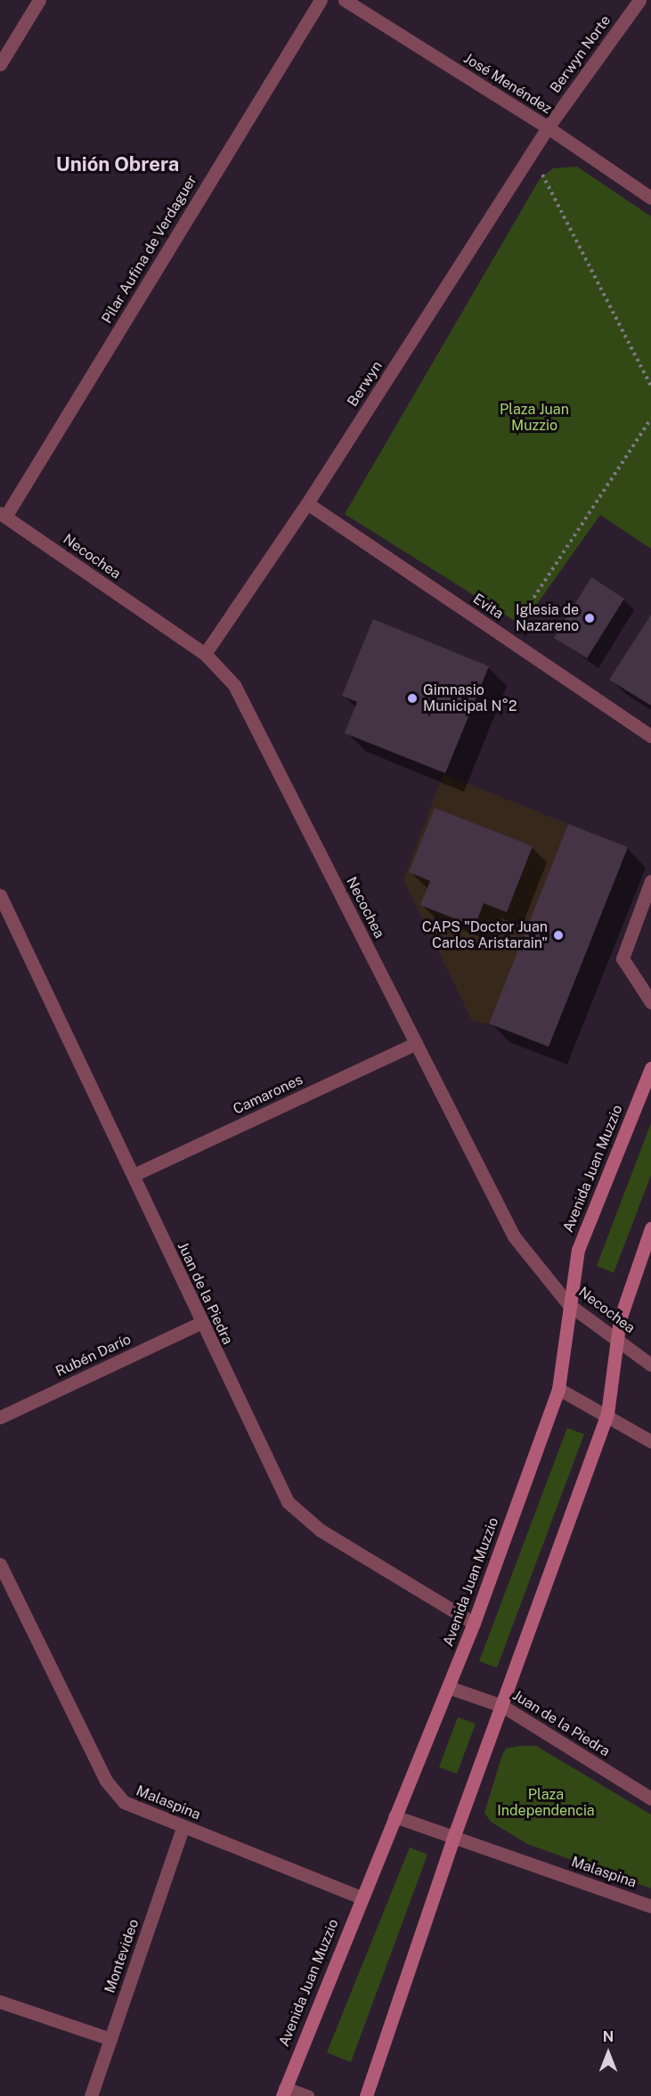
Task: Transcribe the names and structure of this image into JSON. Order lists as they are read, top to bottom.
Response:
{
  "streets": {
    "main road": ["Avenida Juan Muzzio"],
    "street": [
      "Berwyn Norte",
      "José Menéndez",
      "Pilar Aufina de Verdaguer",
      "Berwyn",
      "Necochea",
      "Evita",
      "Camarones",
      "Juan de la Piedra",
      "Rubén Darío",
      "Malaspina",
      "Montevideo"
    ]
  },
  "crossings": [
    ["Berwyn Norte", "José Menéndez"],
    ["Berwyn Norte", "Berwyn"],
    ["José Menéndez", "Berwyn"],
    ["Pilar Aufina de Verdaguer", "Necochea"],
    ["Berwyn", "Necochea"],
    ["Berwyn", "Evita"],
    ["Necochea", "Camarones"],
    ["Necochea", "Avenida Juan Muzzio"],
    ["Camarones", "Juan de la Piedra"],
    ["Avenida Juan Muzzio", "Juan de la Piedra"],
    ["Avenida Juan Muzzio", "Malaspina"],
    ["Juan de la Piedra", "Rubén Darío"],
    ["Malaspina", "Montevideo"]
  ],
  "districts": ["Unión Obrera"],
  "parks": ["Plaza Juan Muzzio", "Plaza Independencia"],
  "places": ["Iglesia de Nazareno", "Gimnasio Municipal N°2", "CAPS \"Doctor Juan Carlos Aristarain\""],
  "north": "top"
}
